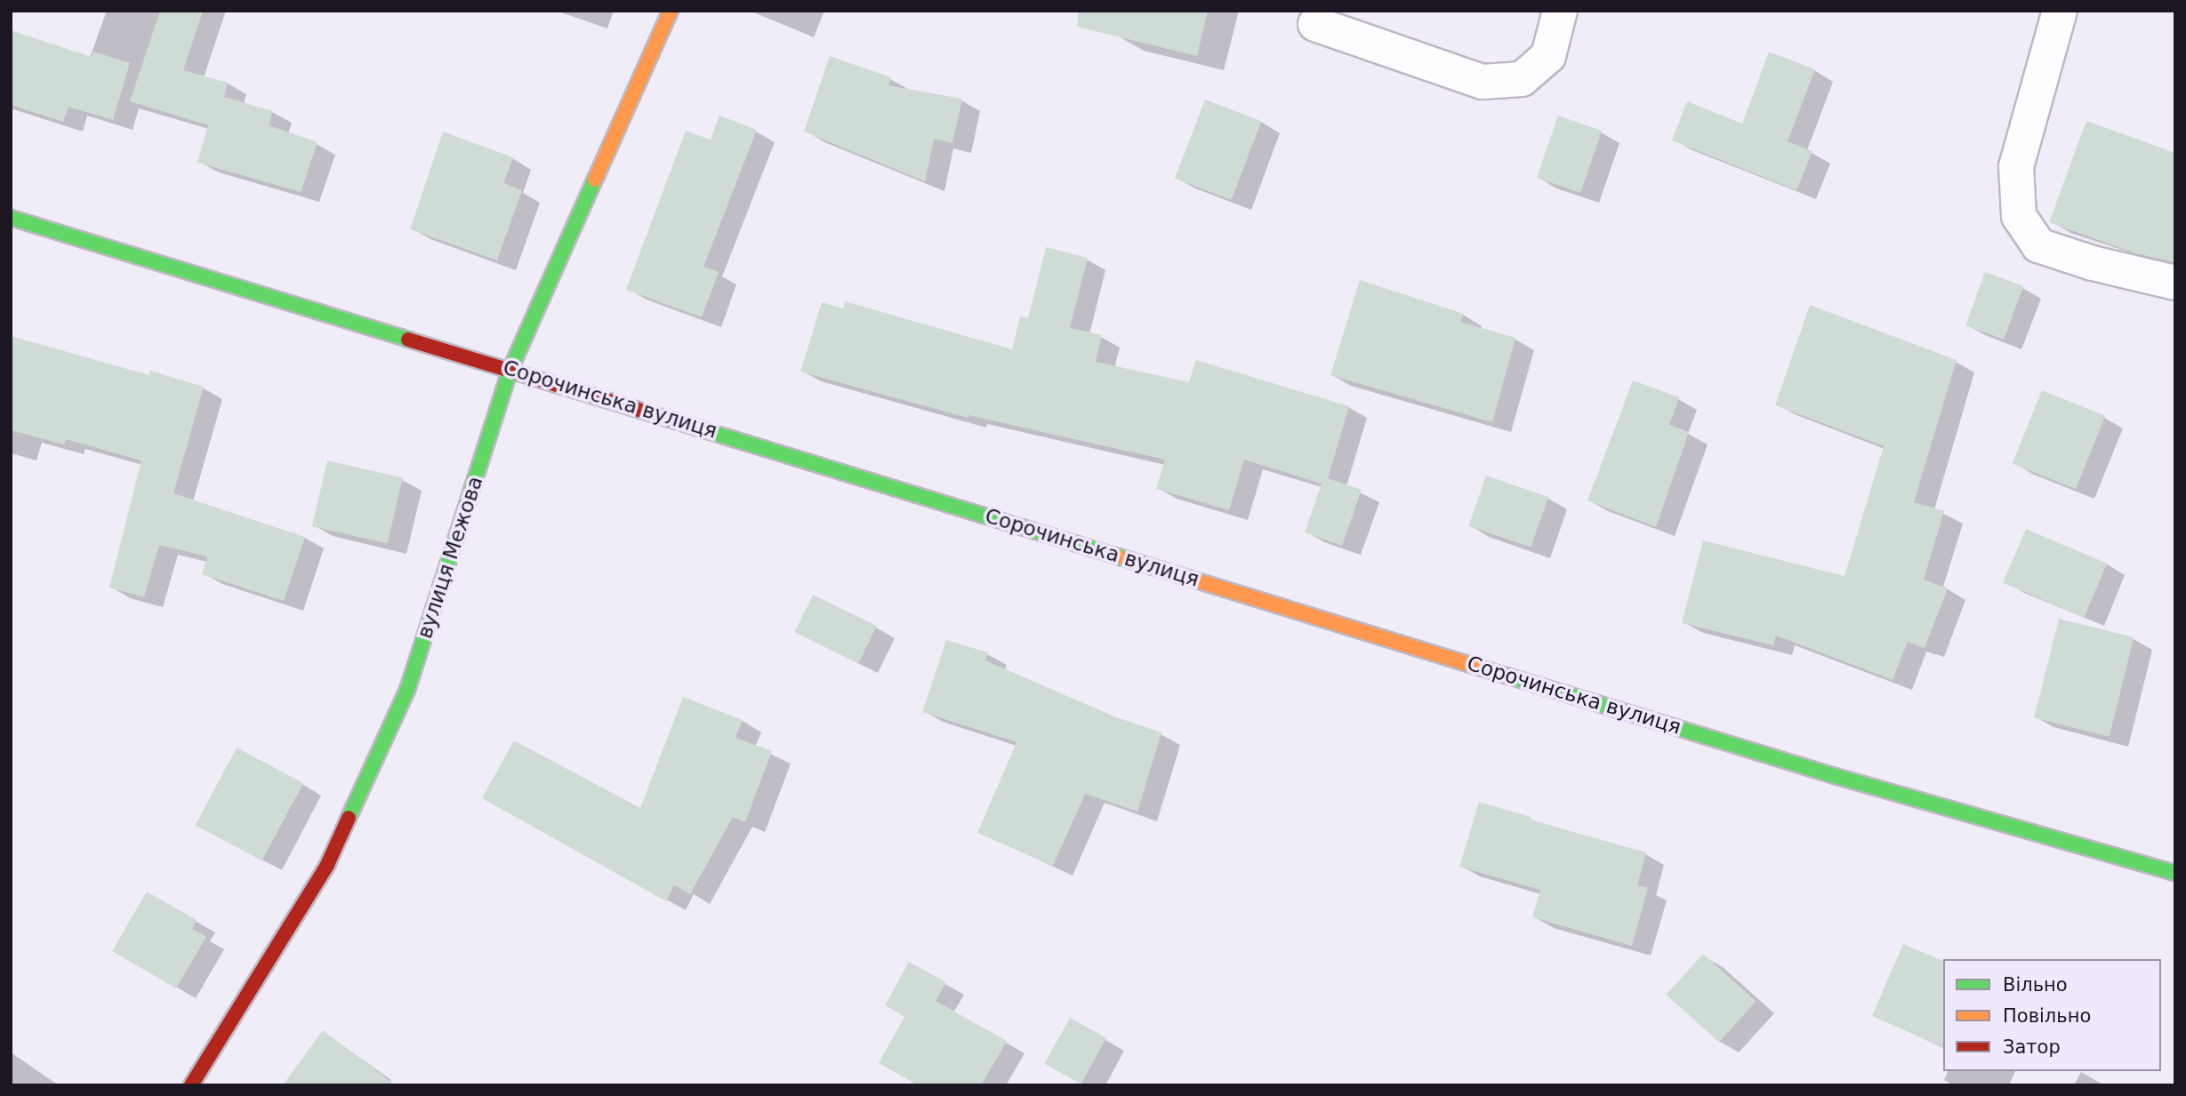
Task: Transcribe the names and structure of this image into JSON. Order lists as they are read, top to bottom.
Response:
{
  "streets": {
    "main road": ["Сорочинська вулиця", "вулиця Межова"]
  },
  "crossings": [
    ["Сорочинська вулиця", "вулиця Межова"]
  ],
  "legend": ["Вільно", "Повільно", "Затор"]
}
